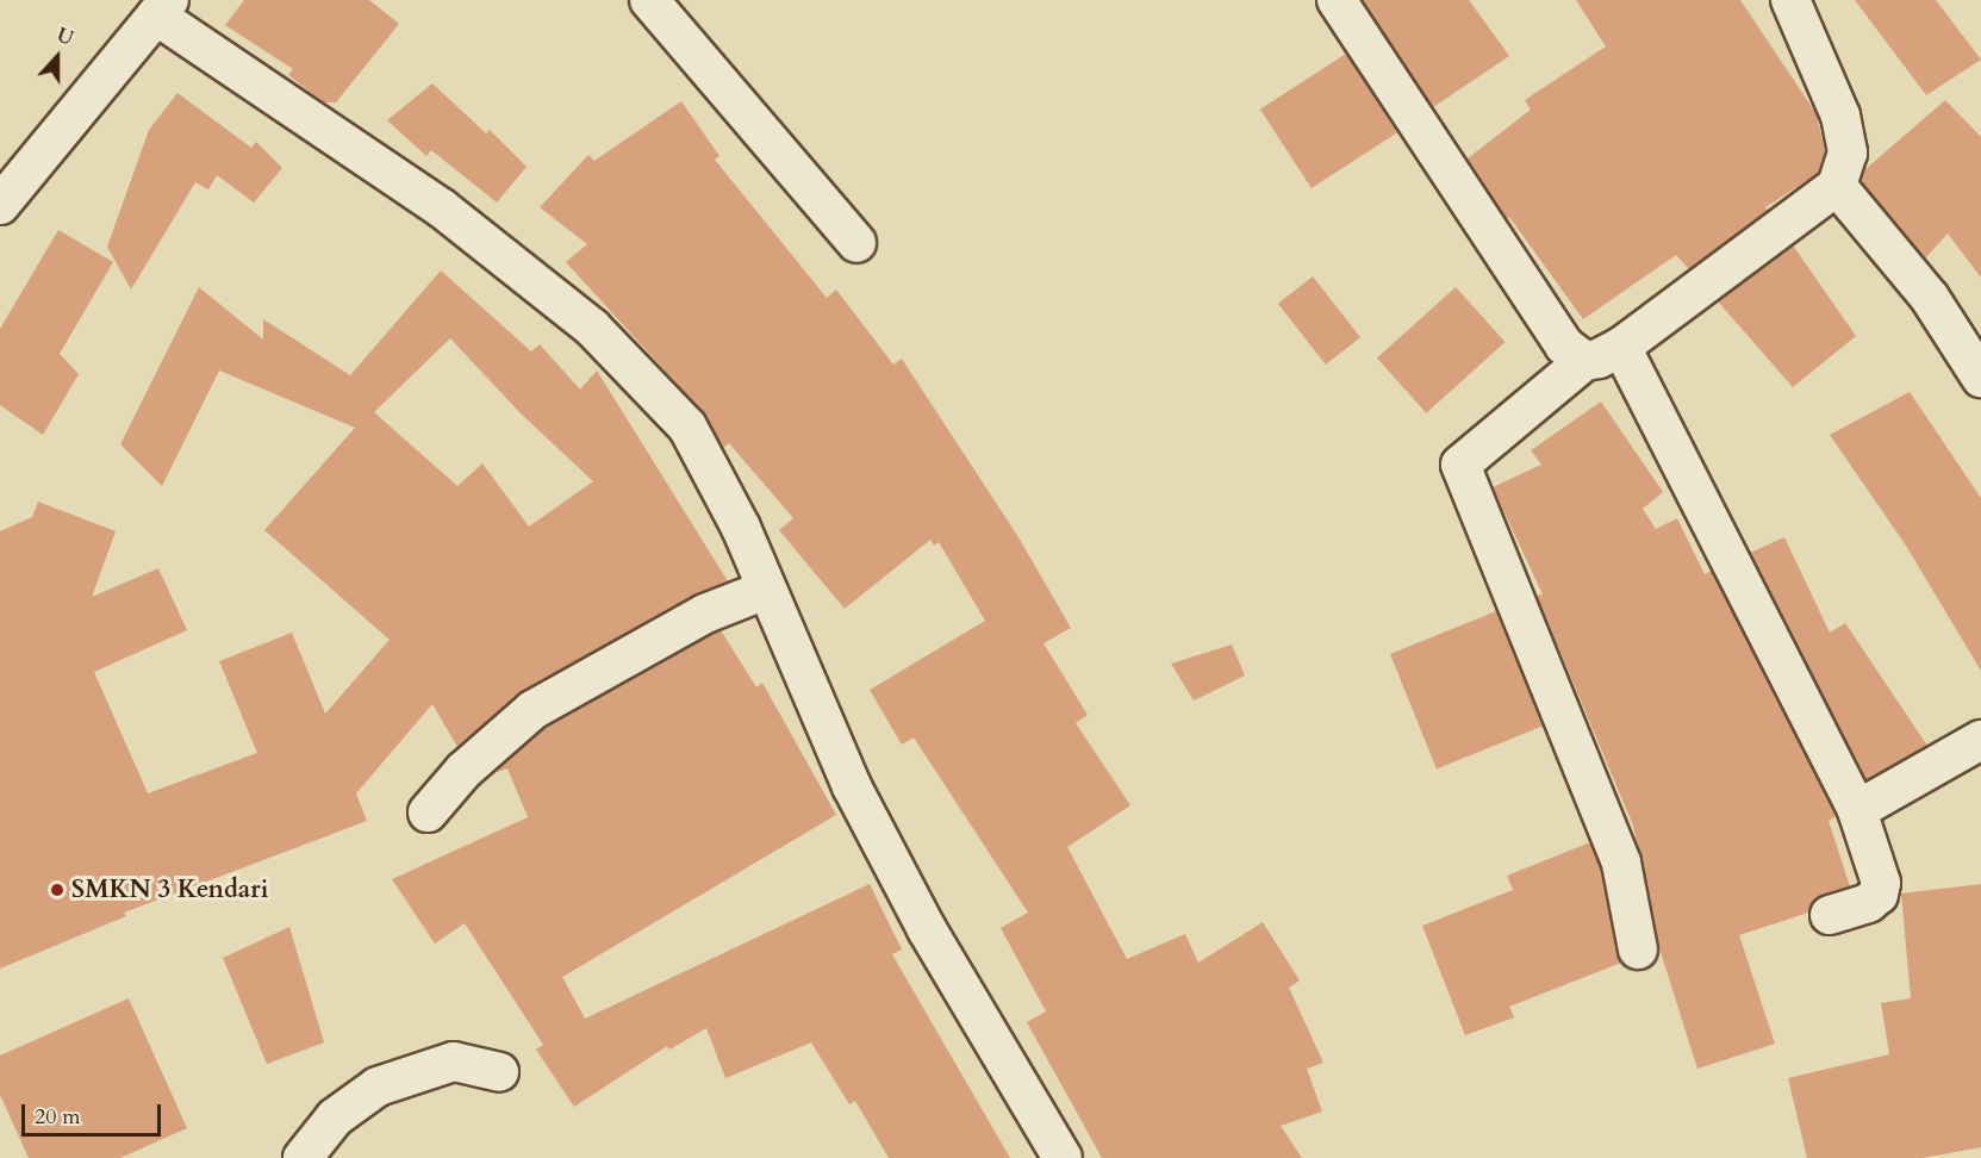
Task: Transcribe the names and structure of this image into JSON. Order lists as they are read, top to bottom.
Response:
{
  "places": ["SMKN 3 Kendari"],
  "scale_bar": "20 m",
  "north": "top"
}
